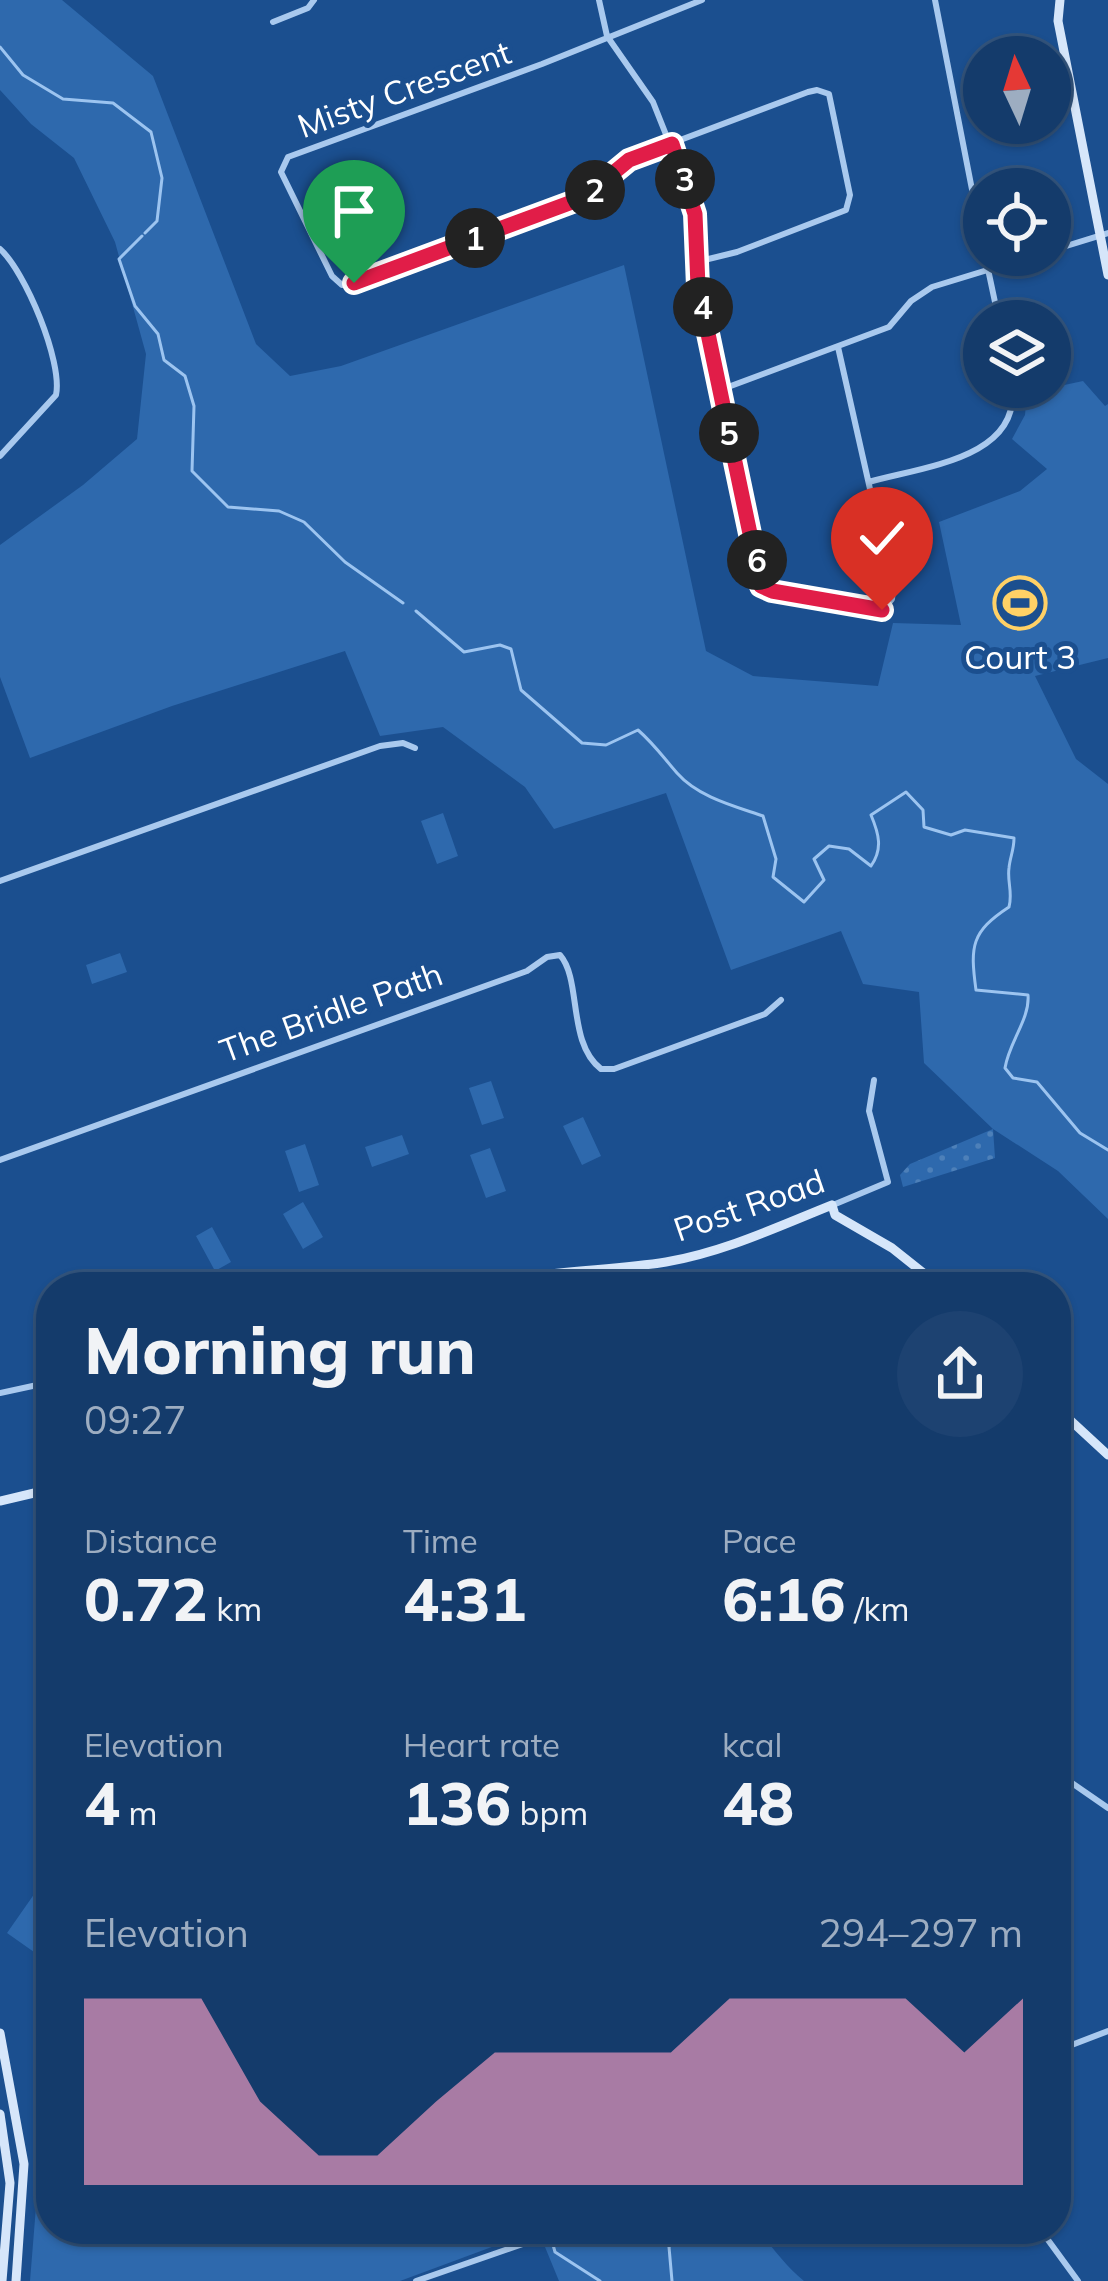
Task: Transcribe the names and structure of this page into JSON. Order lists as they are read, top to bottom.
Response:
{
  "streets": {
    "street": ["Misty Crescent", "The Bridle Path", "Post Road"]
  },
  "places": {
    "sports": ["Court 3"]
  },
  "north": "top",
  "page": {
    "pins": [
      "3",
      "2",
      "1",
      "4",
      "5",
      "6"
    ],
    "heading": ["Morning run", "09:27"],
    "stats": [
      ["Distance", "0.72 km"],
      ["Time", "4:31"],
      ["Pace", "6:16 /km"],
      ["Elevation", "4 m"],
      ["Heart rate", "136 bpm"],
      ["kcal", "48"]
    ],
    "chart": ["Elevation", "294–297 m"]
  }
}
